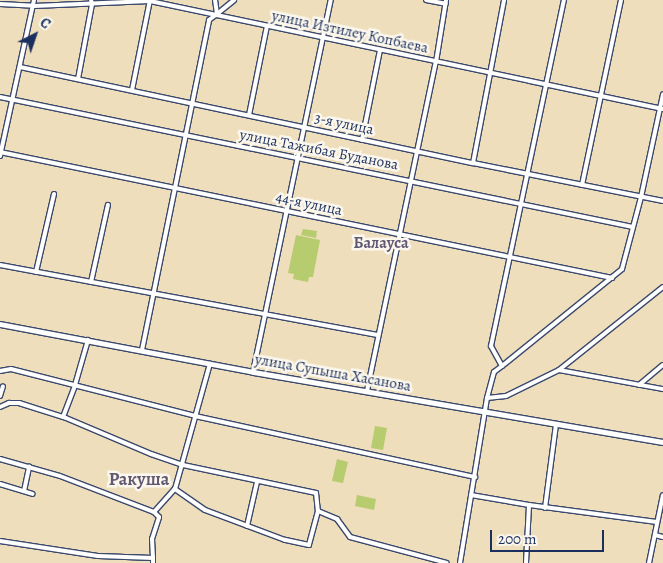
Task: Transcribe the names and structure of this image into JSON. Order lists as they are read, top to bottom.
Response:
{
  "streets": {
    "street": [
      "улица Изтилеу Копбаева",
      "3-я улица",
      "улица Тажибая Буданова",
      "44-я улица",
      "улица Супыша Хасанова"
    ]
  },
  "districts": ["Балауса", "Ракуша"],
  "scale_bar": "200 m",
  "north": "top right"
}
